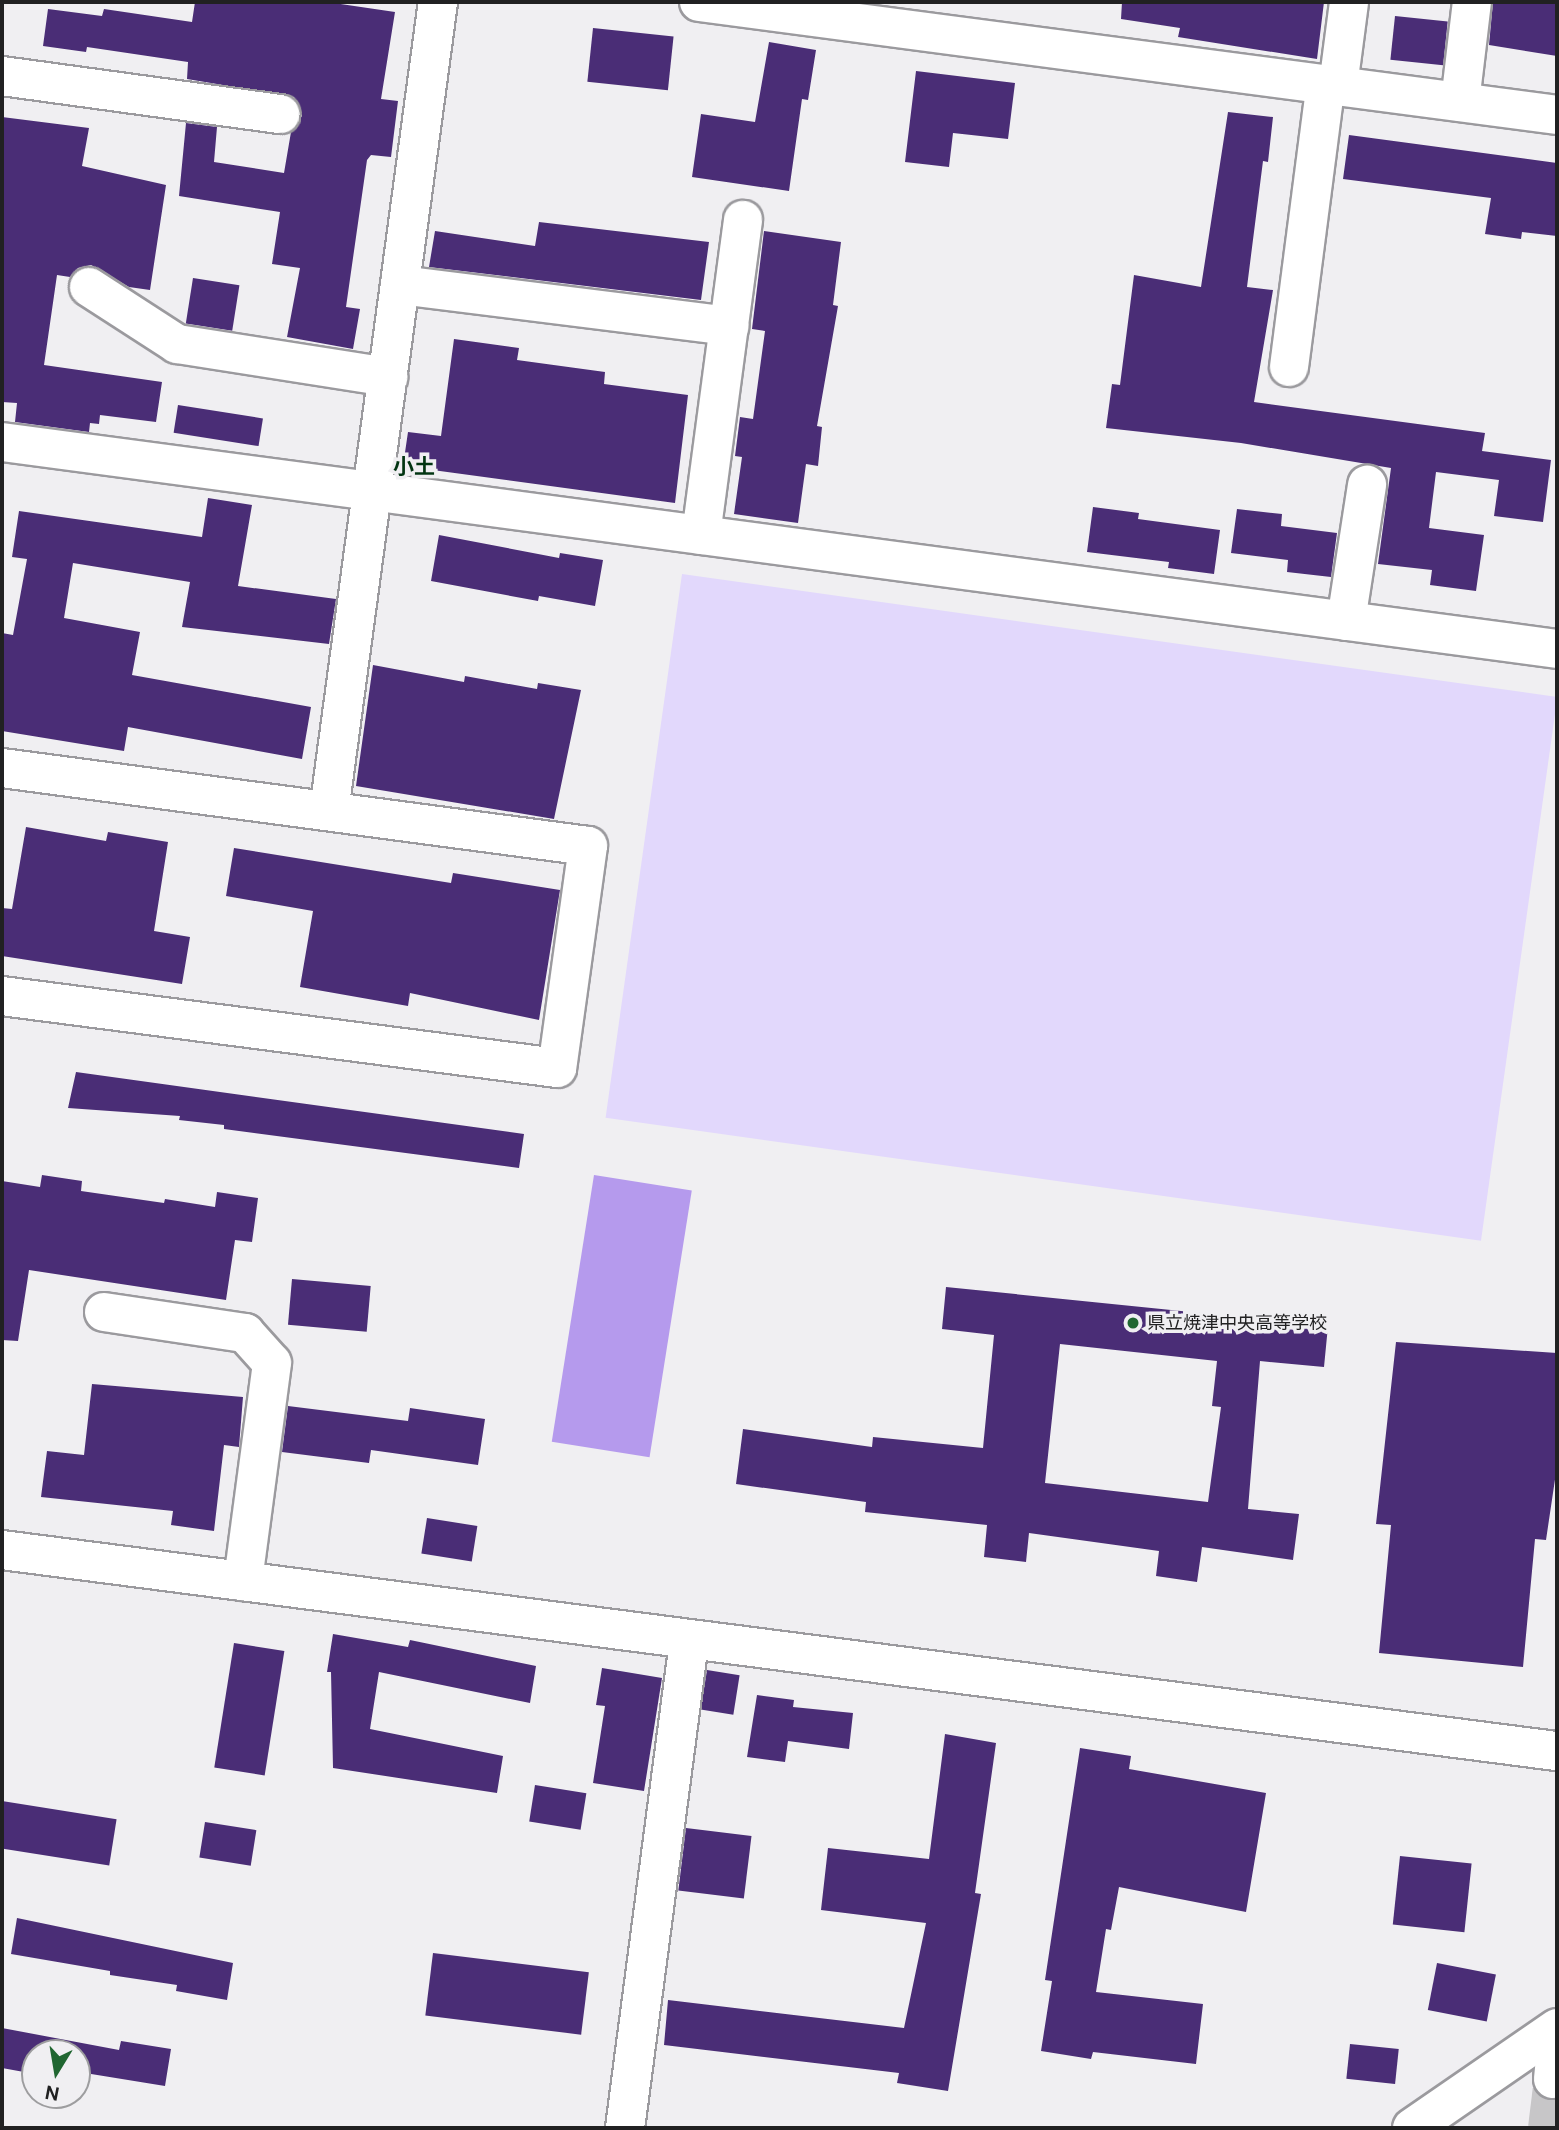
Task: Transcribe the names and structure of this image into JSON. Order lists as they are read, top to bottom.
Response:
{
  "districts": ["小土"],
  "places": ["県立焼津中央高等学校"],
  "north": "bottom"
}
